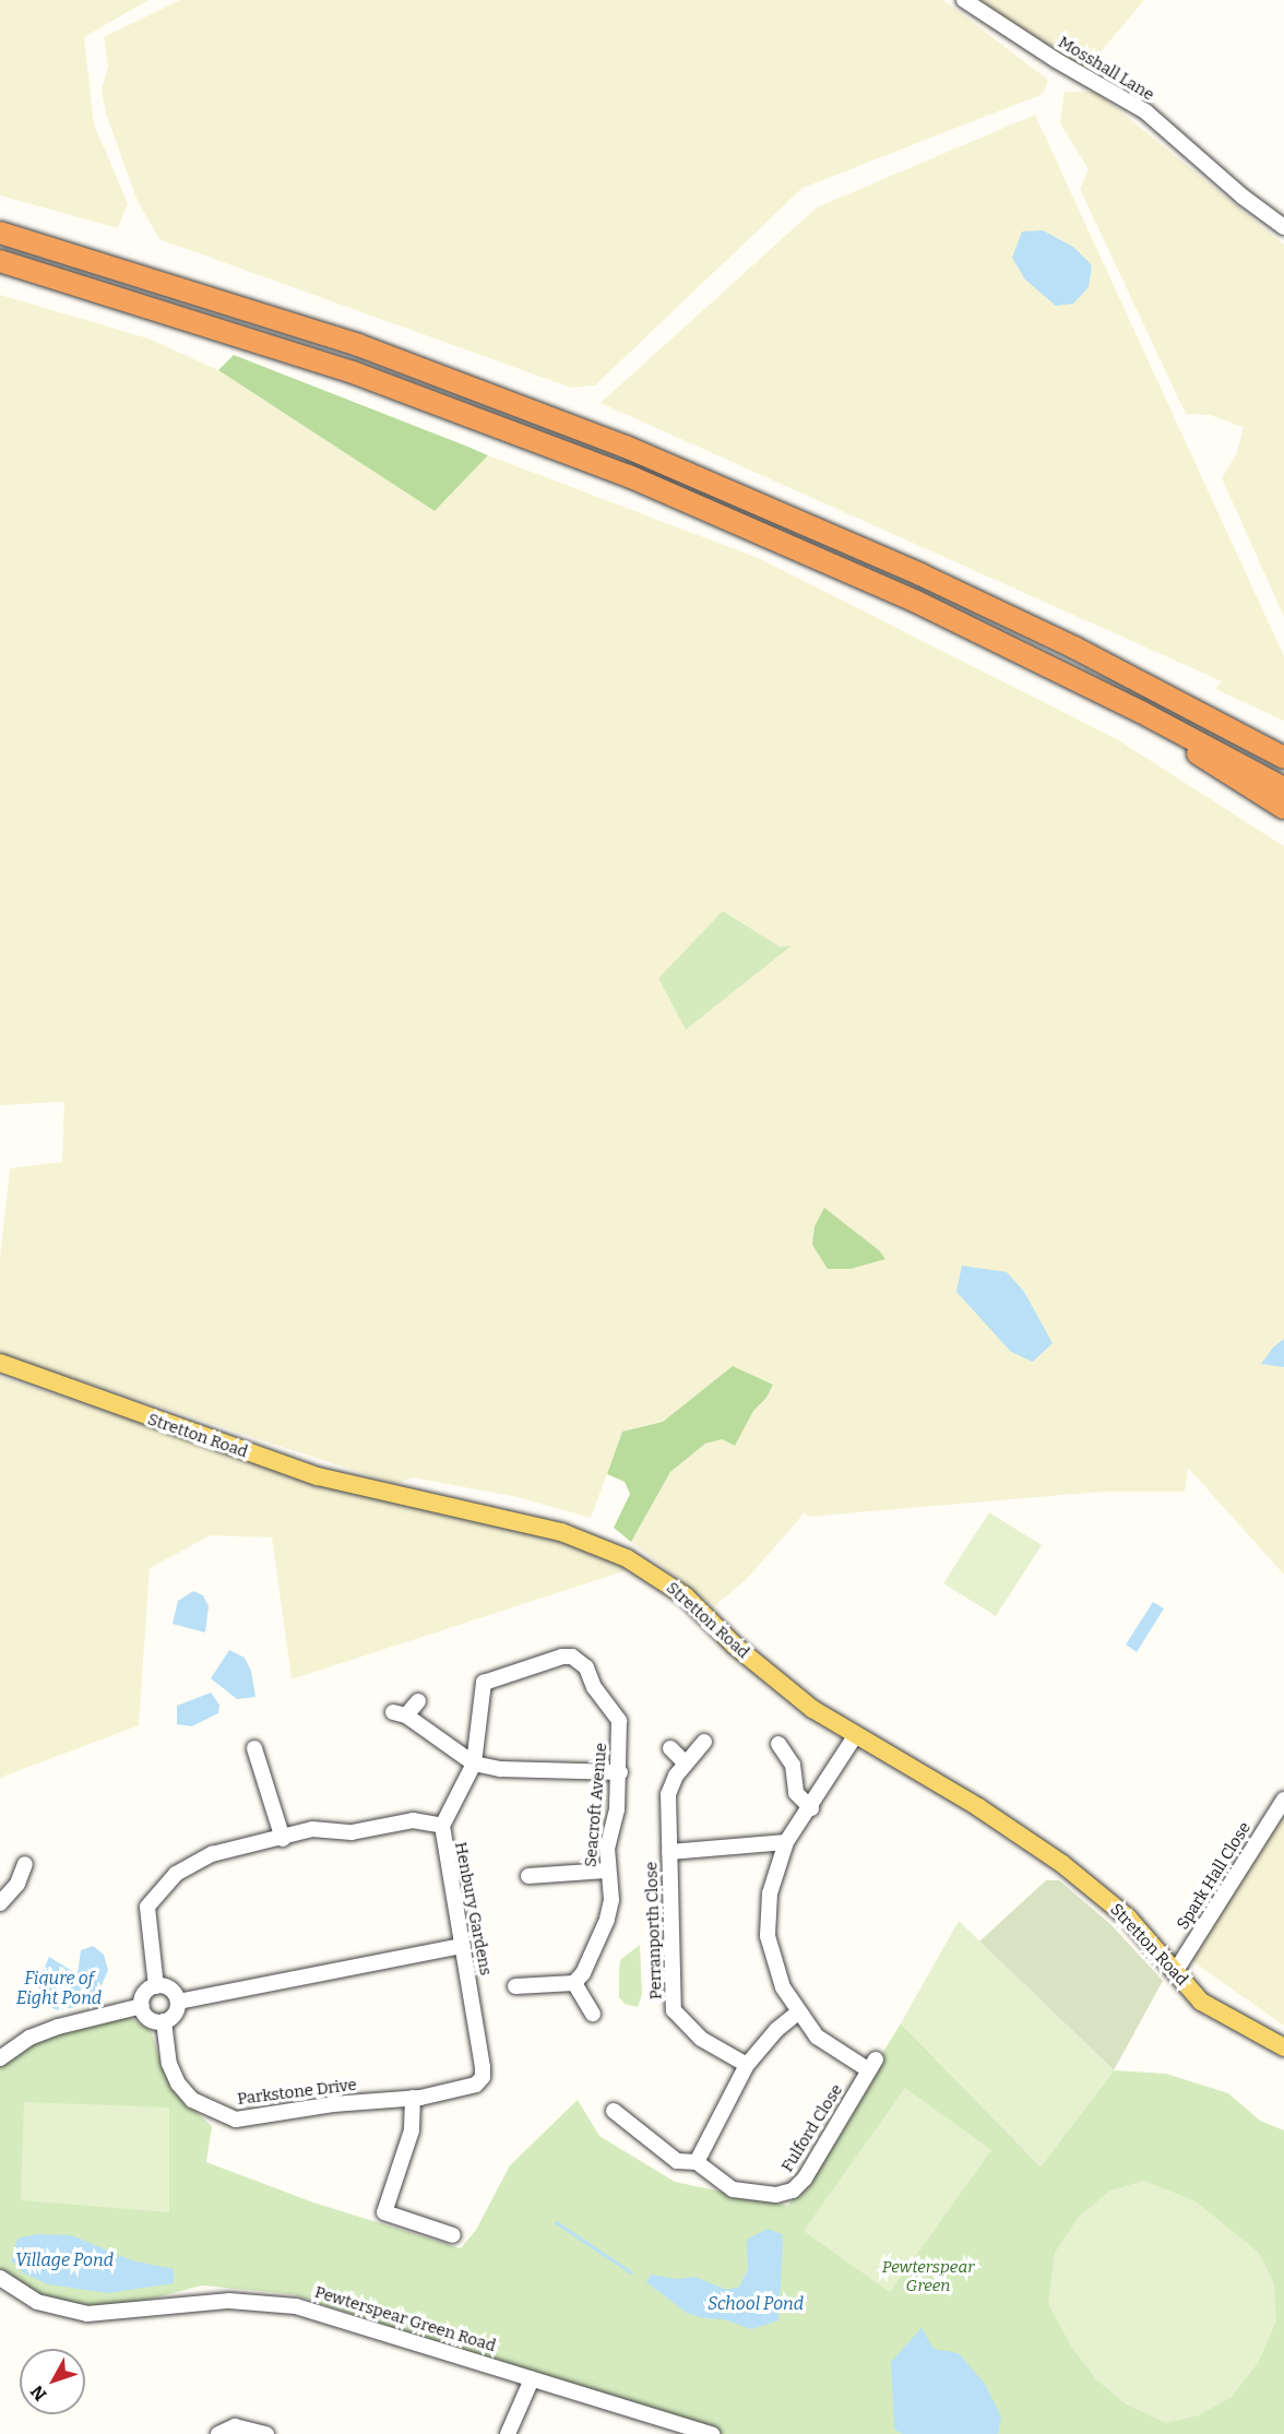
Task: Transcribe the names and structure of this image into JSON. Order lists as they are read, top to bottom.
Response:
{
  "streets": {
    "main road": ["Stretton Road"],
    "street": [
      "Mosshall Lane",
      "Seacroft Avenue",
      "Spark Hall Close",
      "Henbury Gardens",
      "Perranporth Close",
      "Parkstone Drive",
      "Fulford Close",
      "Pewterspear Green Road"
    ]
  },
  "crossings": [
    ["Stretton Road", "Spark Hall Close"],
    ["Seacroft Avenue", "Henbury Gardens"],
    ["Henbury Gardens", "Parkstone Drive"]
  ],
  "water": ["Figure of Eight Pond", "Village Pond", "School Pond"],
  "parks": ["Pewterspear Green"],
  "north": "bottom left"
}
